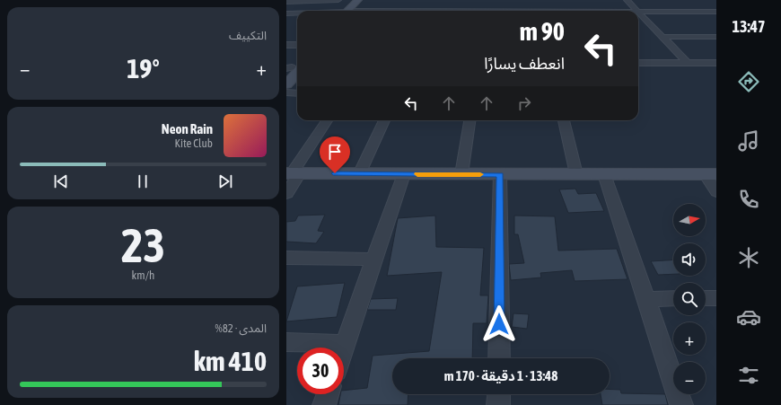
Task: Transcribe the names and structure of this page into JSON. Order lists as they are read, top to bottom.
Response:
{
  "north": "right",
  "page": {
    "tabs": "13:47",
    "tile": [
      "التكييف",
      ["23", "km/h"],
      ["المدى · 82%", "410 km"]
    ],
    "turn": ["90 m", "انعطف يسارًا"],
    "heat": ["−", "19°", "+"],
    "song": ["Neon Rain", "Kite Club"],
    "map_buttons": ["+", "−"],
    "limit": "30",
    "trip": "13:48 · 1 دقيقة · 170 m"
  }
}
